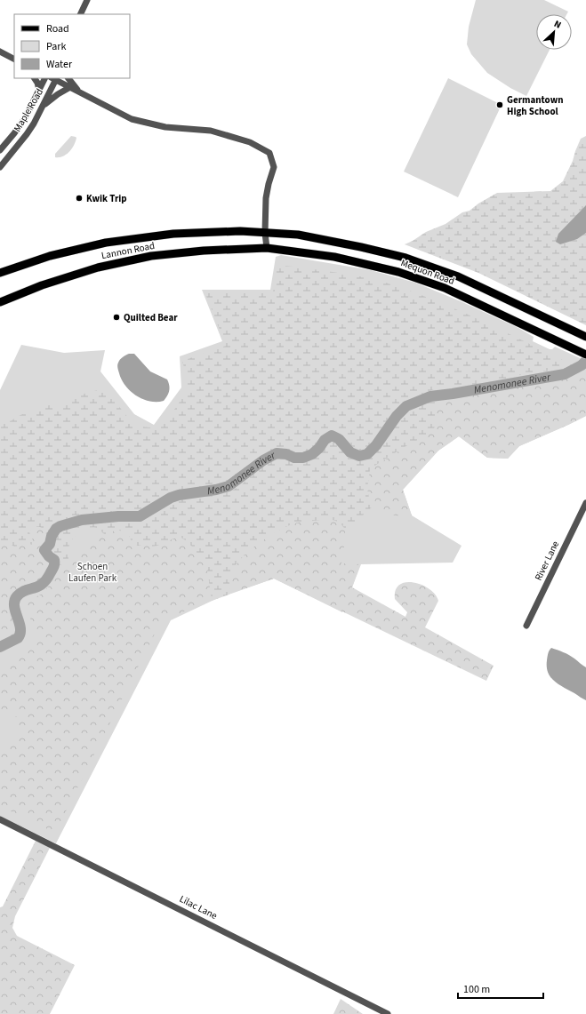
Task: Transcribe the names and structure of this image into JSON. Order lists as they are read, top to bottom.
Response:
{
  "streets": {
    "main road": ["Lannon Road", "Mequon Road"],
    "street": ["Maple Road", "River Lane", "Lilac Lane"]
  },
  "crossings": [
    ["Lannon Road", "Mequon Road"]
  ],
  "water": ["Menomonee River"],
  "parks": ["Schoen Laufen Park"],
  "places": ["Germantown High School", "Kwik Trip", "Quilted Bear"],
  "legend": ["Road", "Park", "Water"],
  "scale_bar": "100 m",
  "north": "top right"
}
